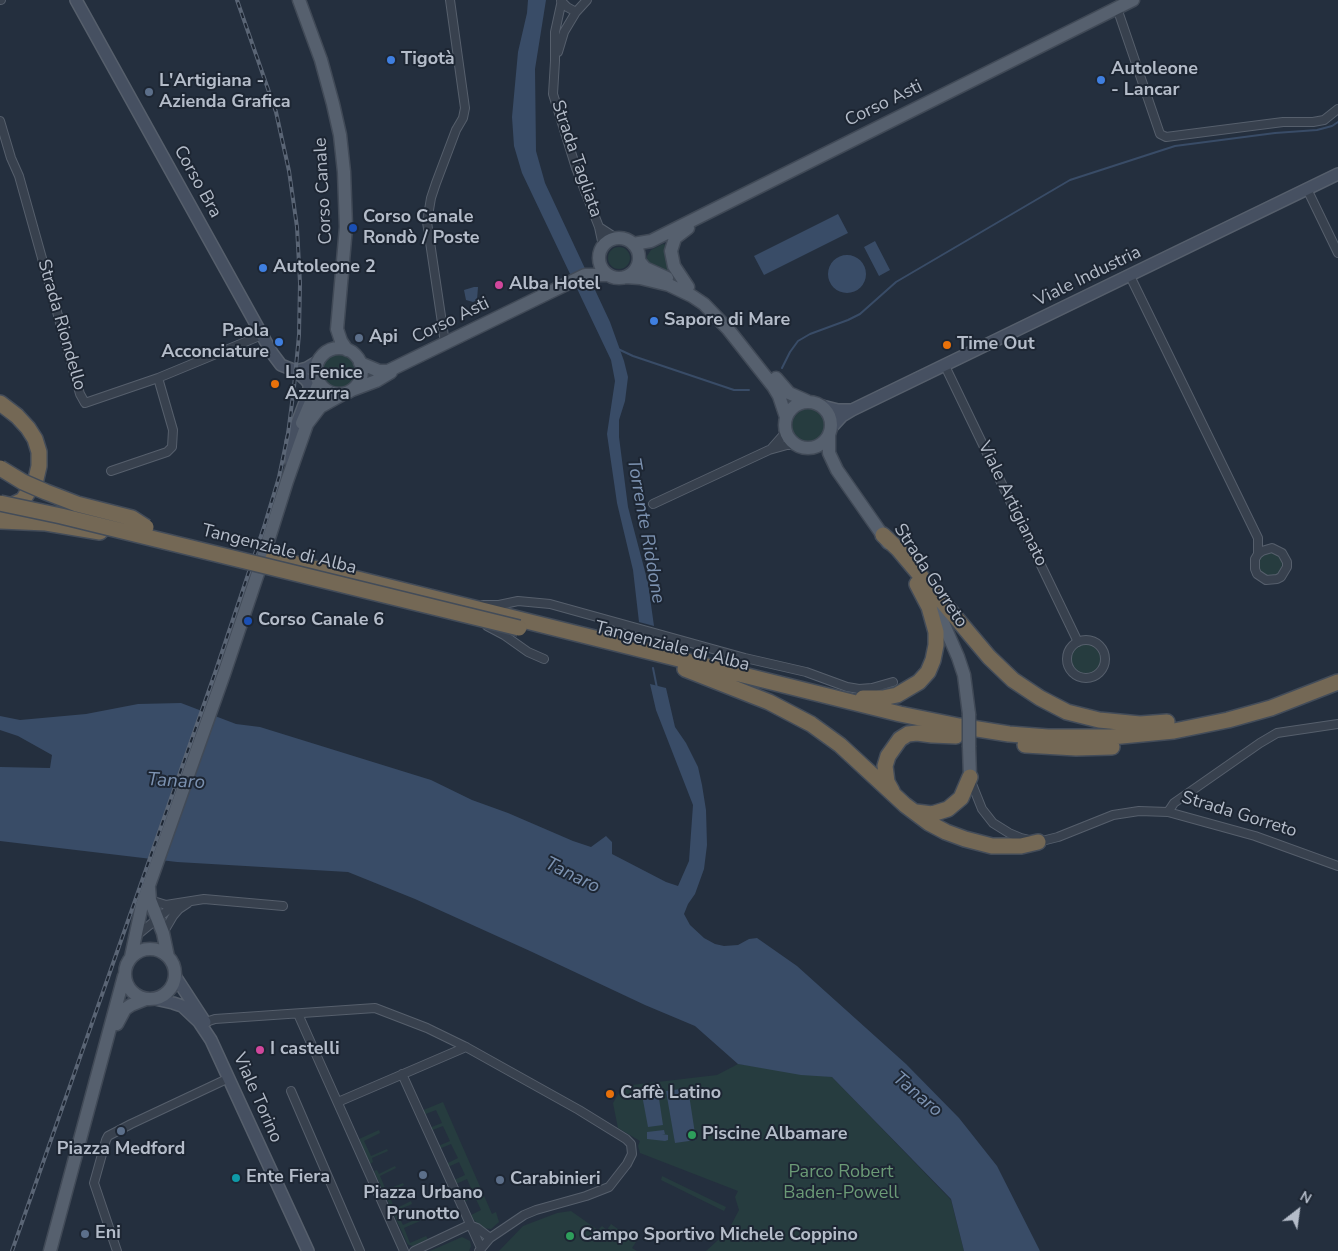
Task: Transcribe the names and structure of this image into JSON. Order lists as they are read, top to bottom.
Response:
{
  "streets": {
    "highway": ["Tangenziale di Alba"],
    "main road": ["Corso Asti", "Corso Canale", "Strada Gorreto"],
    "street": [
      "Strada Tagliata",
      "Corso Bra",
      "Viale Industria",
      "Strada Riondello",
      "Viale Artigianato",
      "Viale Torino"
    ]
  },
  "crossings": [
    ["Corso Asti", "Corso Canale"],
    ["Corso Bra", "Strada Riondello"],
    ["Viale Industria", "Viale Artigianato"],
    ["Viale Industria", "Strada Gorreto"]
  ],
  "water": ["Torrente Riddone", "Tanaro"],
  "parks": ["Parco Robert Baden-Powell"],
  "places": [
    "Tigotà",
    "Autoleone - Lancar",
    "L'Artigiana - Azienda Grafica",
    "Corso Canale Rondò / Poste",
    "Autoleone 2",
    "Alba Hotel",
    "Sapore di Mare",
    "Api",
    "Paola Acconciature",
    "Time Out",
    "La Fenice Azzurra",
    "Corso Canale 6",
    "I castelli",
    "Caffè Latino",
    "Piazza Medford",
    "Piscine Albamare",
    "Piazza Urbano Prunotto",
    "Ente Fiera",
    "Carabinieri",
    "Eni",
    "Campo Sportivo Michele Coppino"
  ],
  "north": "top right"
}
